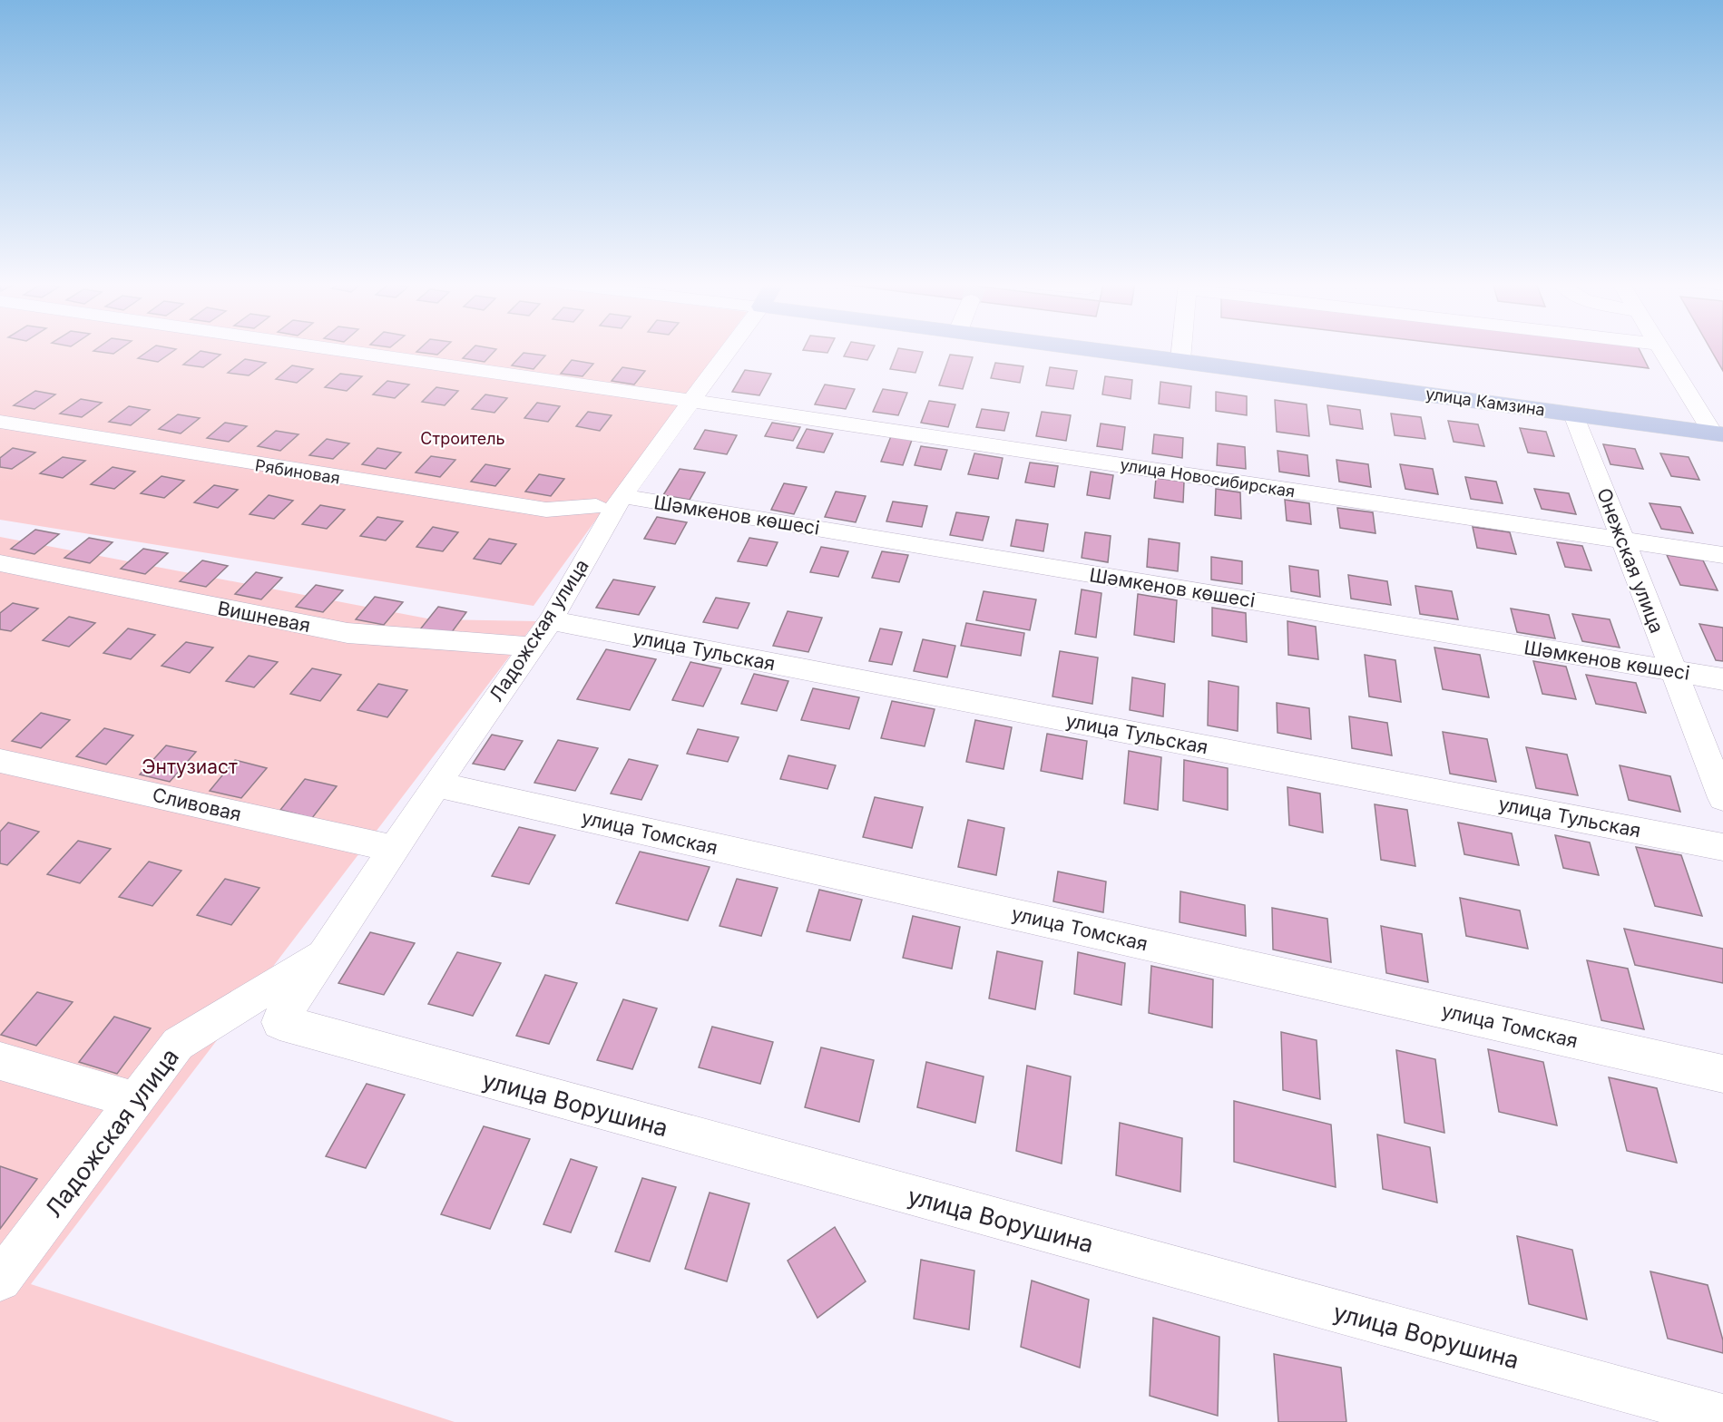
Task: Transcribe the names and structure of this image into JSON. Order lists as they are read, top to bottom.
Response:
{
  "streets": {
    "main road": ["улица Камзина"],
    "street": [
      "Рябиновая",
      "улица Новосибирская",
      "Шәмкенов көшесі",
      "Онежская улица",
      "Вишневая",
      "Ладожская улица",
      "улица Тульская",
      "Сливовая",
      "улица Томская",
      "улица Ворушина"
    ]
  },
  "crossings": [
    ["улица Камзина", "Онежская улица"],
    ["улица Новосибирская", "Онежская улица"],
    ["улица Новосибирская", "Ладожская улица"],
    ["Шәмкенов көшесі", "Онежская улица"],
    ["Шәмкенов көшесі", "Ладожская улица"],
    ["Вишневая", "Ладожская улица"],
    ["Ладожская улица", "улица Тульская"],
    ["Ладожская улица", "Сливовая"],
    ["Ладожская улица", "улица Томская"],
    ["Ладожская улица", "улица Ворушина"]
  ],
  "parks": ["Строитель", "Энтузиаст"]
}
